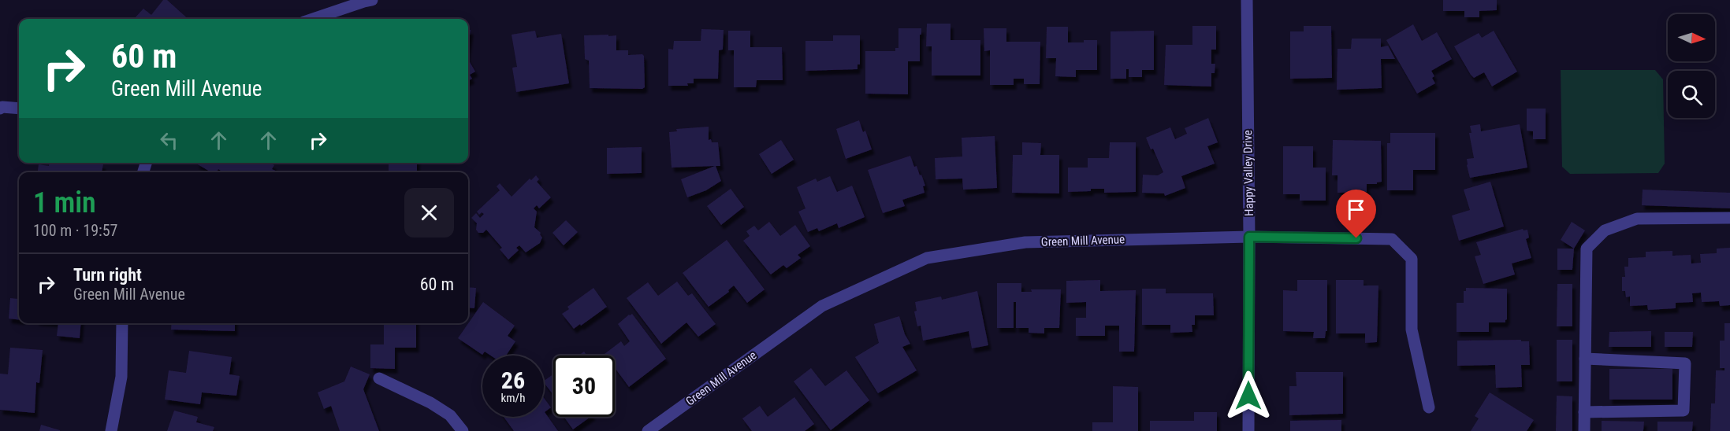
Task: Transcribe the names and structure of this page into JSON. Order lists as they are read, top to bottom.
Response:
{
  "streets": {
    "street": ["Happy Valley Drive", "Green Mill Avenue"]
  },
  "crossings": [
    ["Happy Valley Drive", "Green Mill Avenue"]
  ],
  "north": "right",
  "page": {
    "turn": ["60 m", "Green Mill Avenue"],
    "heading": ["1 min", "100 m · 19:57"],
    "list": [
      {
        "name": "Turn right",
        "note": "Green Mill Avenue",
        "value": "60 m"
      }
    ],
    "speed": "26 km/h",
    "limit": "30"
  }
}
